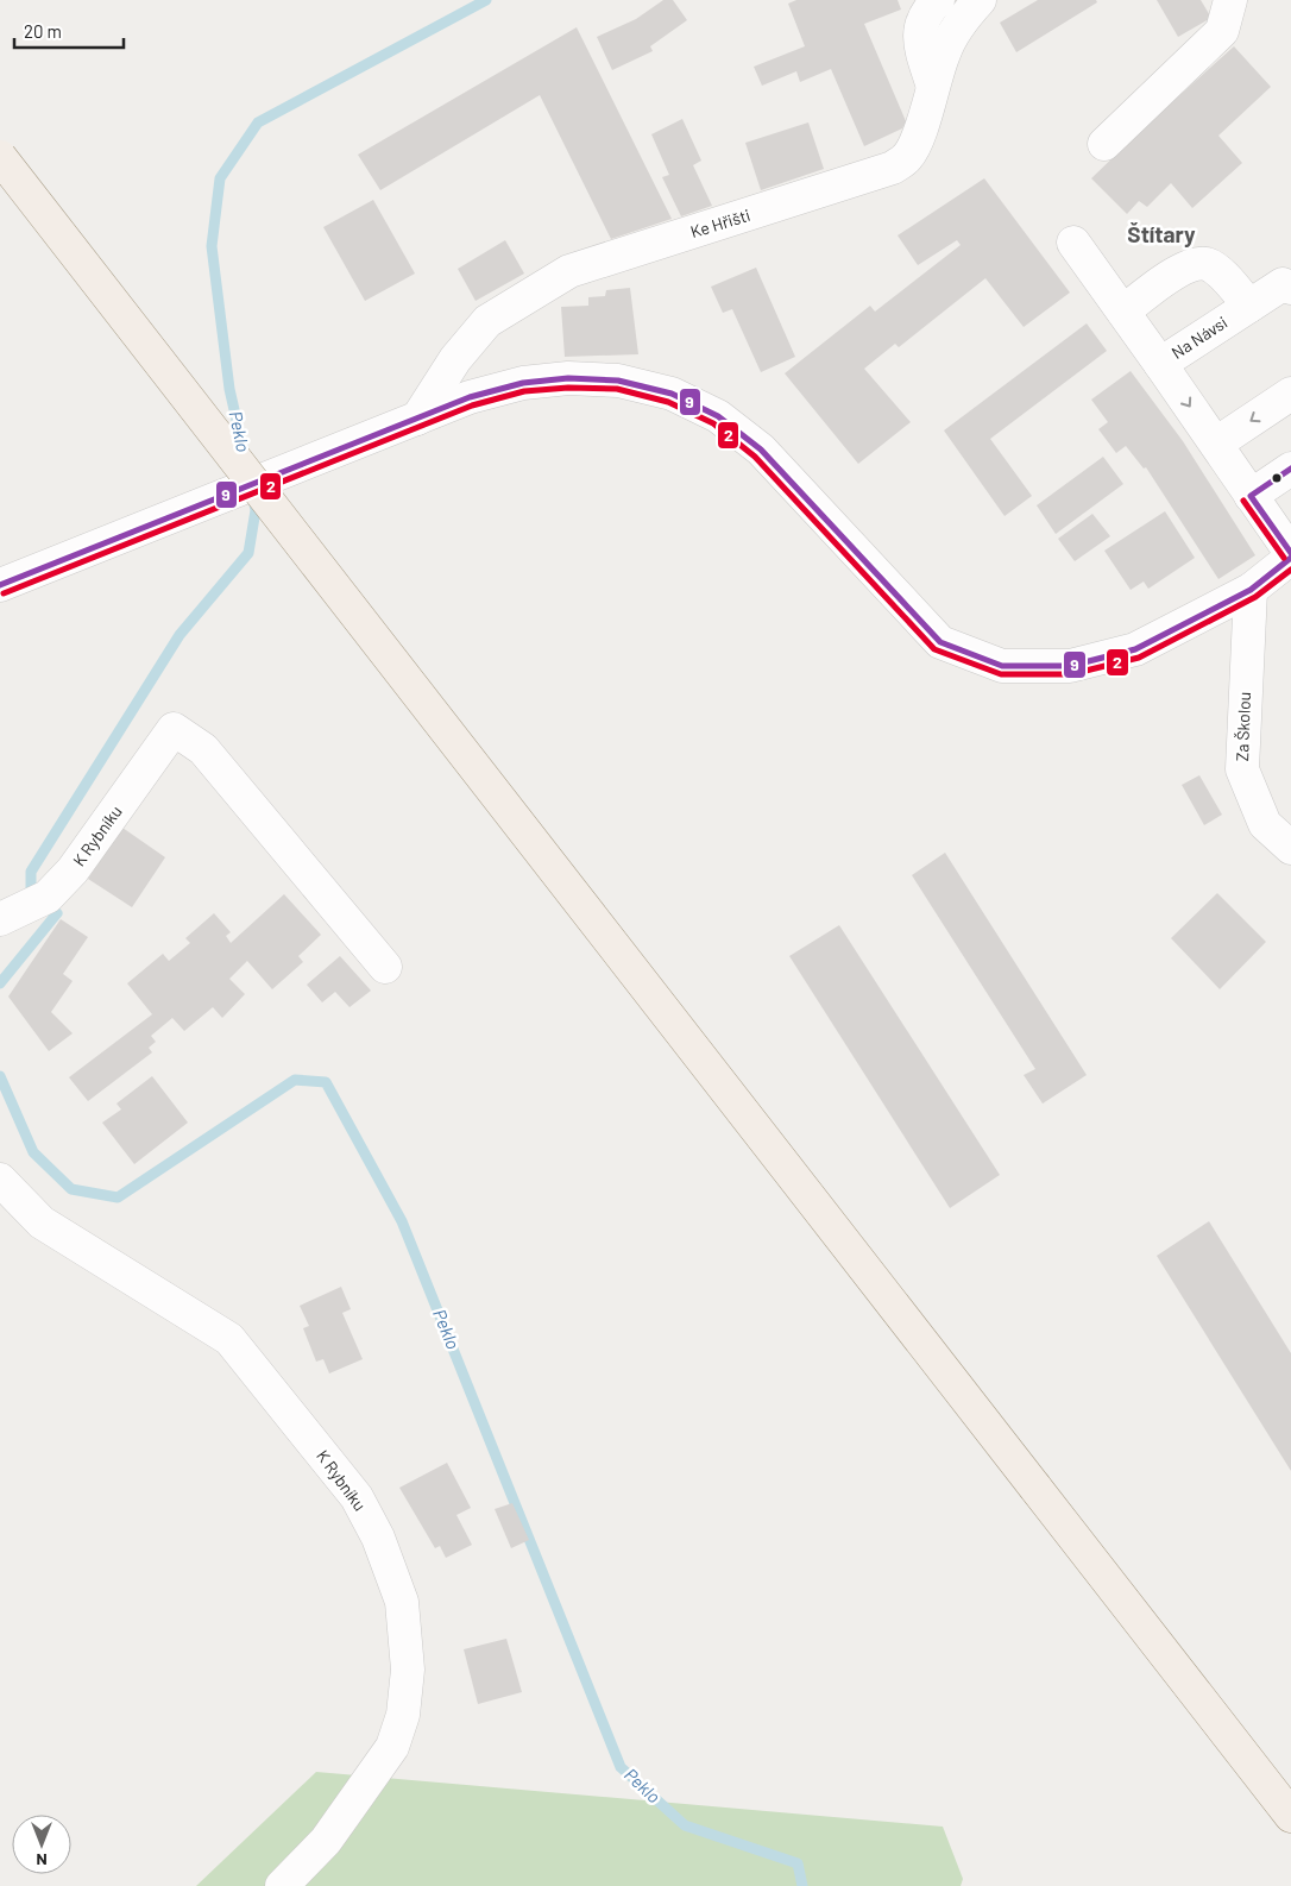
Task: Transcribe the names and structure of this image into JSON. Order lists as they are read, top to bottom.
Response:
{
  "streets": {
    "street": [
      "Ke Hřišti",
      "Na Návsi",
      "Za Školou",
      "K Rybníku"
    ]
  },
  "districts": ["Štítary"],
  "water": ["Peklo"],
  "lines": ["transit line 9", "transit line 2"],
  "scale_bar": "20 m",
  "north": "bottom"
}
